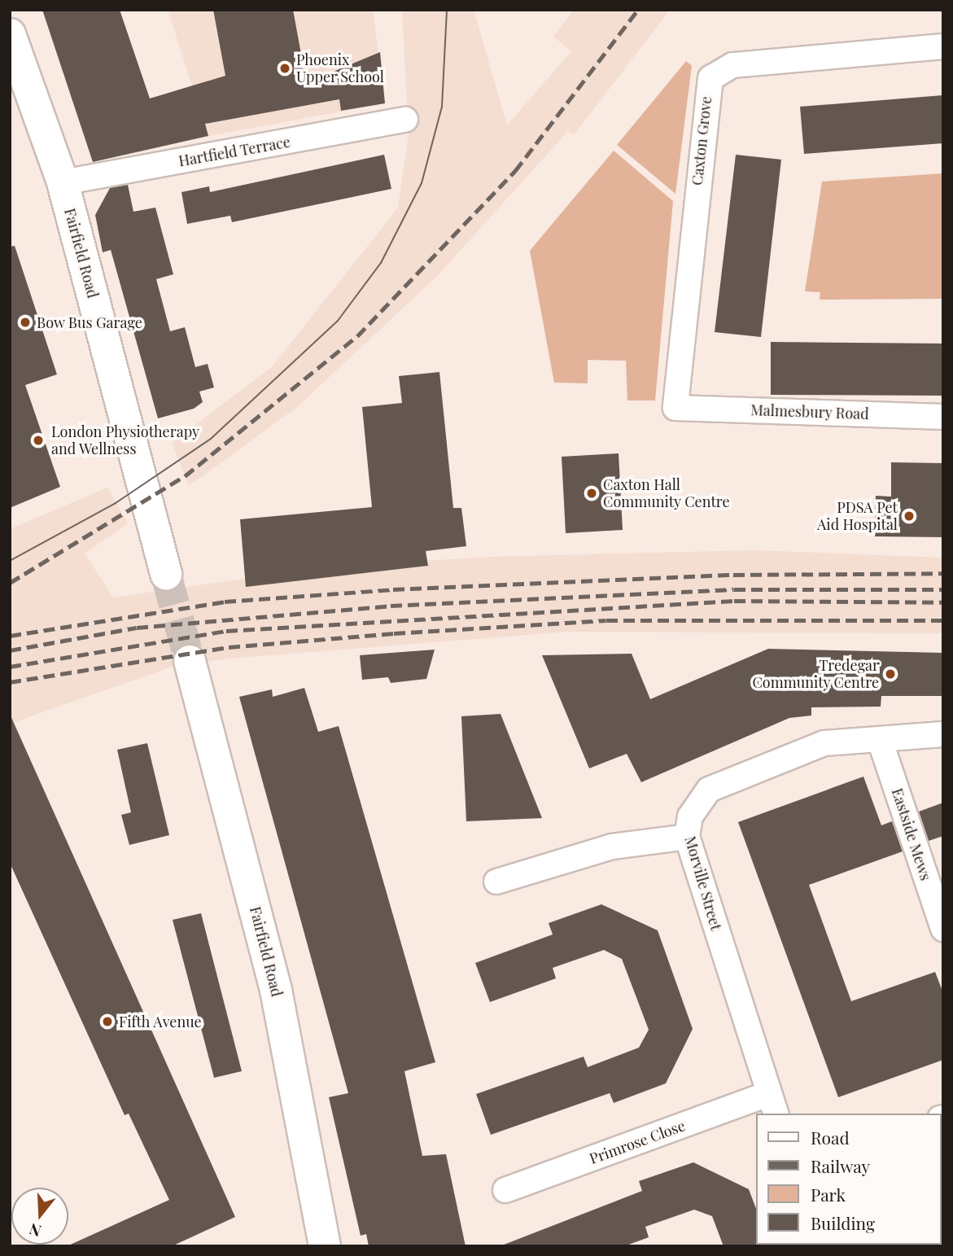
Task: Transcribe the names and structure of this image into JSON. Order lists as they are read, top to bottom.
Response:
{
  "streets": {
    "main road": ["Fairfield Road"],
    "street": [
      "Caxton Grove",
      "Hartfield Terrace",
      "Malmesbury Road",
      "Eastside Mews",
      "Morville Street",
      "Primrose Close"
    ]
  },
  "crossings": [
    ["Caxton Grove", "Malmesbury Road"],
    ["Hartfield Terrace", "Fairfield Road"],
    ["Eastside Mews", "Morville Street"],
    ["Morville Street", "Primrose Close"]
  ],
  "places": [
    "Phoenix Upper School",
    "Bow Bus Garage",
    "London Physiotherapy and Wellness",
    "Caxton Hall Community Centre",
    "PDSA Pet Aid Hospital",
    "Tredegar Community Centre",
    "Fifth Avenue"
  ],
  "legend": [
    "Road",
    "Railway",
    "Park",
    "Building"
  ],
  "north": "bottom"
}
